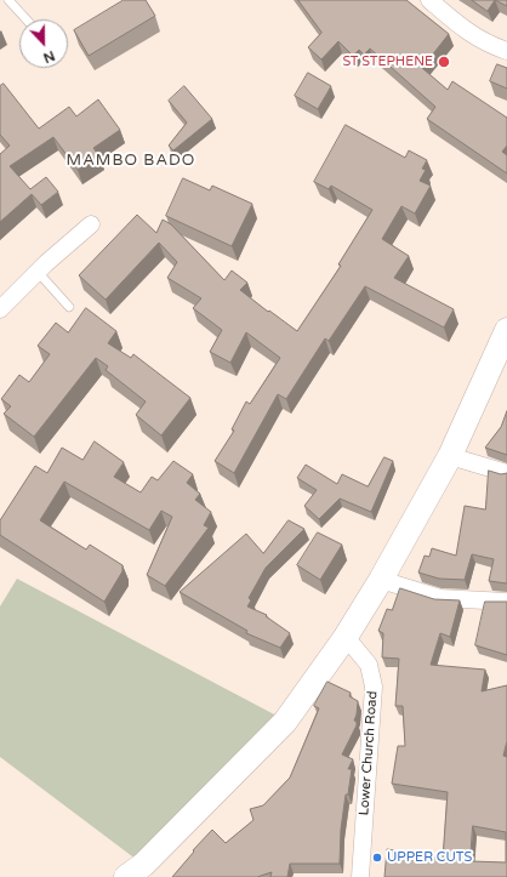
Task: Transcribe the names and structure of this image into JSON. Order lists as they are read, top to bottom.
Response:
{
  "streets": {
    "street": ["Lower Church Road"]
  },
  "districts": ["MAMBO BADO"],
  "places": ["ST STEPHENE", "UPPER CUTS"],
  "north": "bottom"
}
